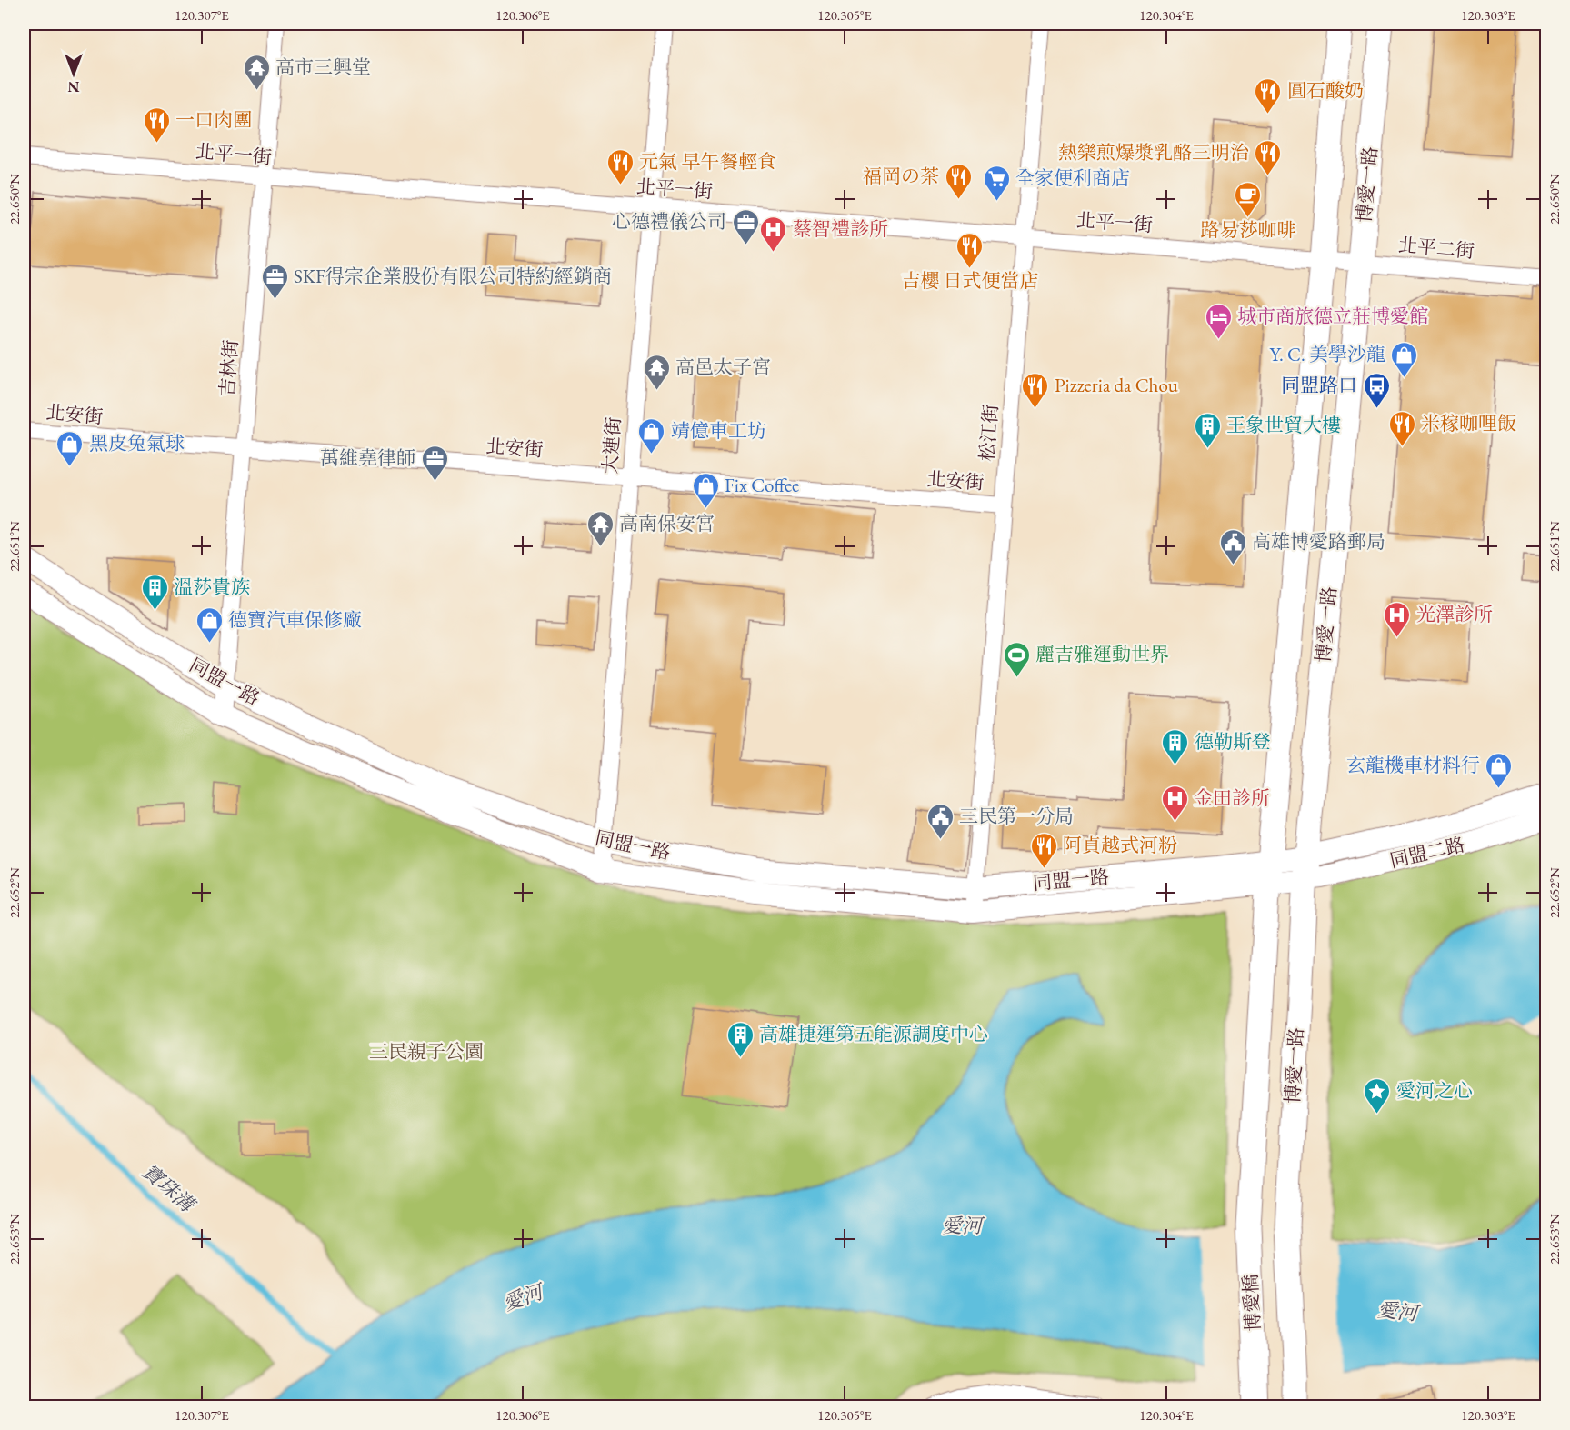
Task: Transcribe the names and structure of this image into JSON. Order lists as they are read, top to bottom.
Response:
{
  "streets": {
    "main road": ["博愛一路", "博愛橋"],
    "street": [
      "北平一街",
      "北平二街",
      "吉林街",
      "北安街",
      "松江街",
      "大連街",
      "同盟一路",
      "同盟二路"
    ]
  },
  "crossings": [
    ["北平一街", "博愛一路"],
    ["北平一街", "北平二街"],
    ["北平一街", "吉林街"],
    ["北平一街", "松江街"],
    ["北平一街", "大連街"],
    ["博愛一路", "北平二街"],
    ["博愛一路", "同盟一路"],
    ["博愛一路", "同盟二路"],
    ["博愛一路", "博愛橋"],
    ["吉林街", "北安街"],
    ["吉林街", "同盟一路"],
    ["北安街", "松江街"],
    ["北安街", "大連街"],
    ["松江街", "同盟一路"],
    ["大連街", "同盟一路"],
    ["同盟一路", "同盟二路"]
  ],
  "water": ["寶珠溝", "愛河"],
  "parks": ["三民親子公園"],
  "places": {
    "temple": ["高市三興堂", "高邑太子宮", "高南保安宮"],
    "restaurant": [
      "圓石酸奶",
      "一口肉團",
      "熱樂煎爆漿乳酪三明治",
      "元氣 早午餐輕食",
      "福岡の茶",
      "吉櫻 日式便當店",
      "Pizzeria da Chou",
      "米稼咖哩飯",
      "阿貞越式河粉"
    ],
    "supermarket": ["全家便利商店"],
    "cafe": ["路易莎咖啡"],
    "office": ["心德禮儀公司", "SKF得宗企業股份有限公司特約經銷商", "萬維堯律師"],
    "hospital": ["蔡智禮診所", "光澤診所", "金田診所"],
    "hotel": ["城市商旅德立莊博愛館"],
    "shop": [
      "Y. C. 美學沙龍",
      "靖億車工坊",
      "黑皮兔氣球",
      "Fix Coffee",
      "德寶汽車保修廠",
      "玄龍機車材料行"
    ],
    "bus stop": ["同盟路口"],
    "building": [
      "王象世貿大樓",
      "溫莎貴族",
      "德勒斯登",
      "高雄捷運第五能源調度中心"
    ],
    "public building": ["高雄博愛路郵局", "三民第一分局"],
    "sports": ["麗吉雅運動世界"],
    "place": ["愛河之心"]
  },
  "north": "bottom",
  "coordinates": [
    "120.307°E",
    "120.306°E",
    "120.305°E",
    "120.304°E",
    "120.303°E",
    "22.650°N",
    "22.651°N",
    "22.652°N",
    "22.653°N"
  ]
}
